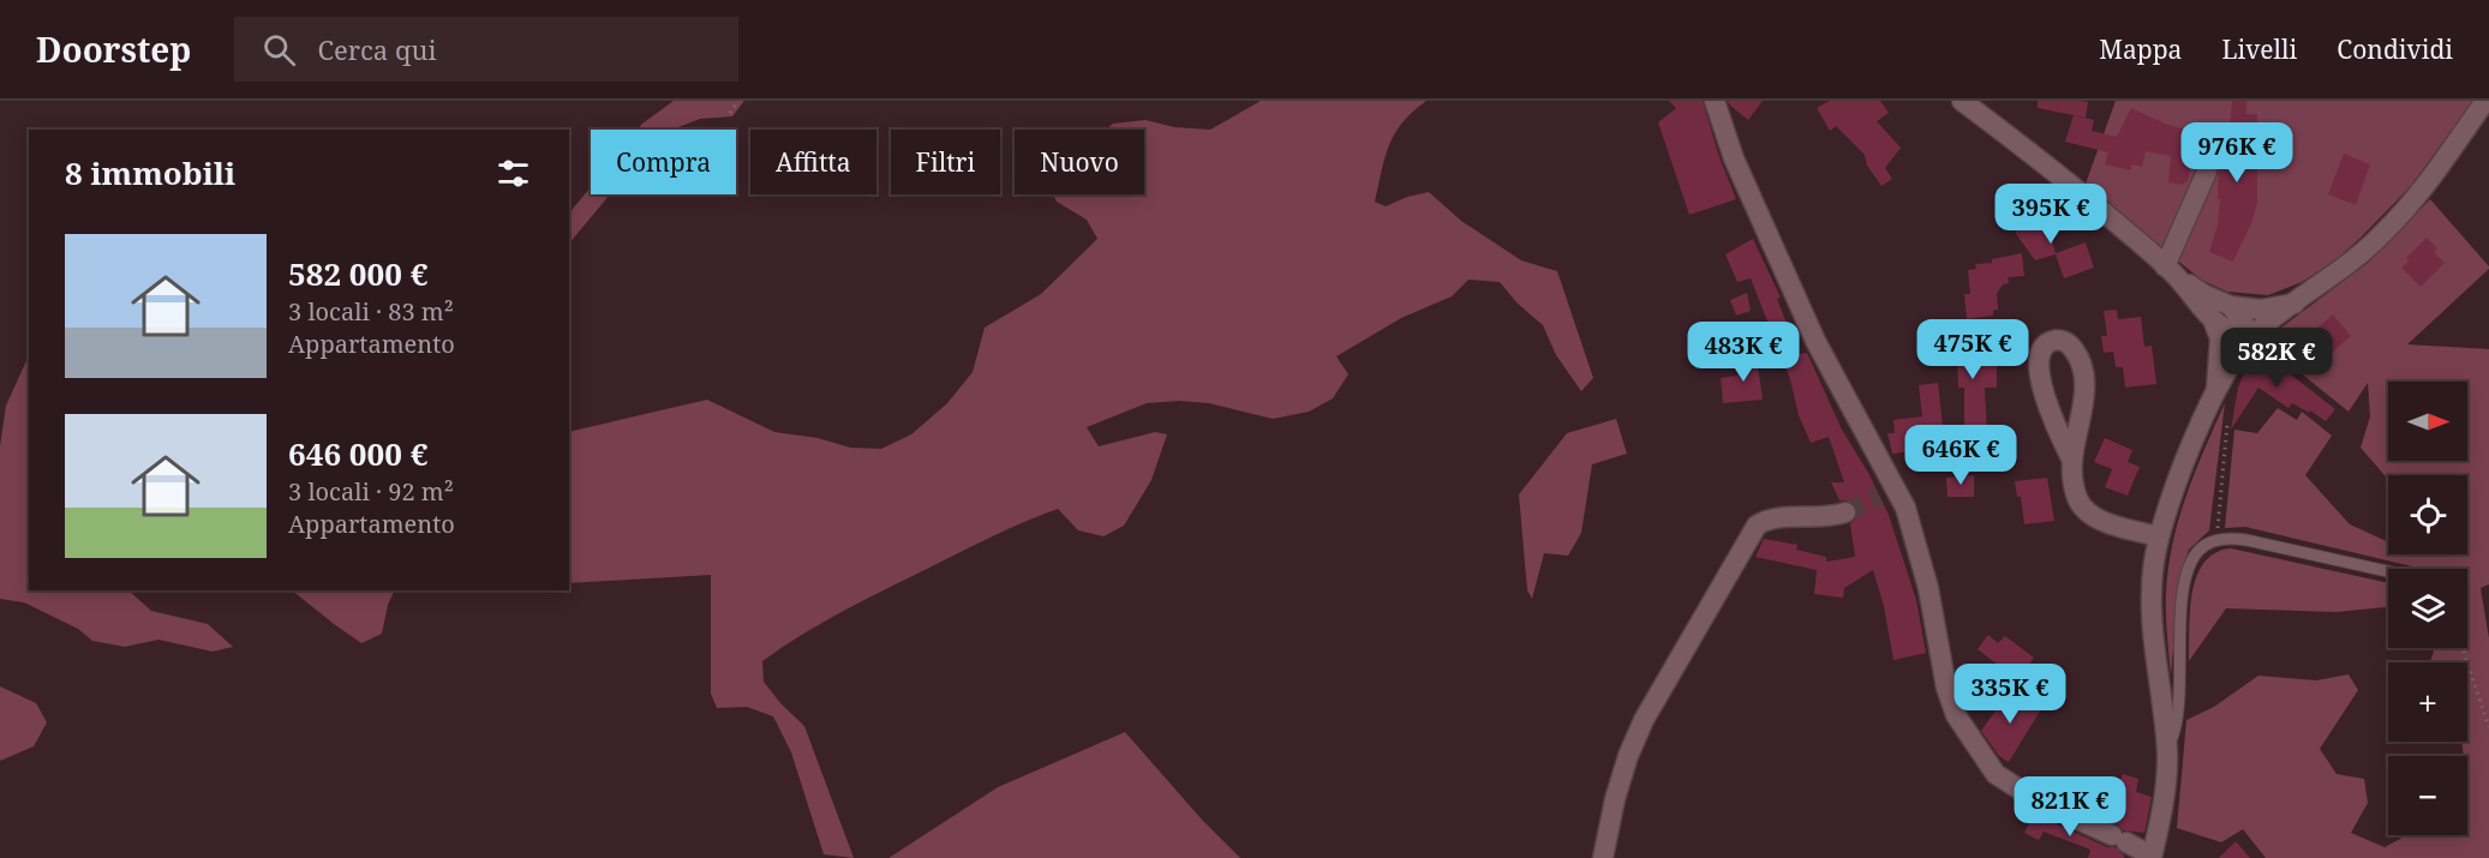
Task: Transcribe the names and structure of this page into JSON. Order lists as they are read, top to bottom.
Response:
{
  "north": "right",
  "page": {
    "header": "Doorstep",
    "search": "Cerca qui",
    "nav": ["Mappa", "Livelli", "Condividi"],
    "price": [
      "976K €",
      "395K €",
      "475K €",
      "483K €",
      "582K €",
      "646K €",
      "335K €",
      "821K €"
    ],
    "chip": [
      "Compra",
      "Affitta",
      "Filtri",
      "Nuovo"
    ],
    "heading": "8 immobili",
    "list": [
      {
        "name": "582 000 €",
        "note": "3 locali · 83 m² · Appartamento"
      },
      {
        "name": "646 000 €",
        "note": "3 locali · 92 m² · Appartamento"
      }
    ],
    "map_buttons": ["+", "−"]
  }
}
